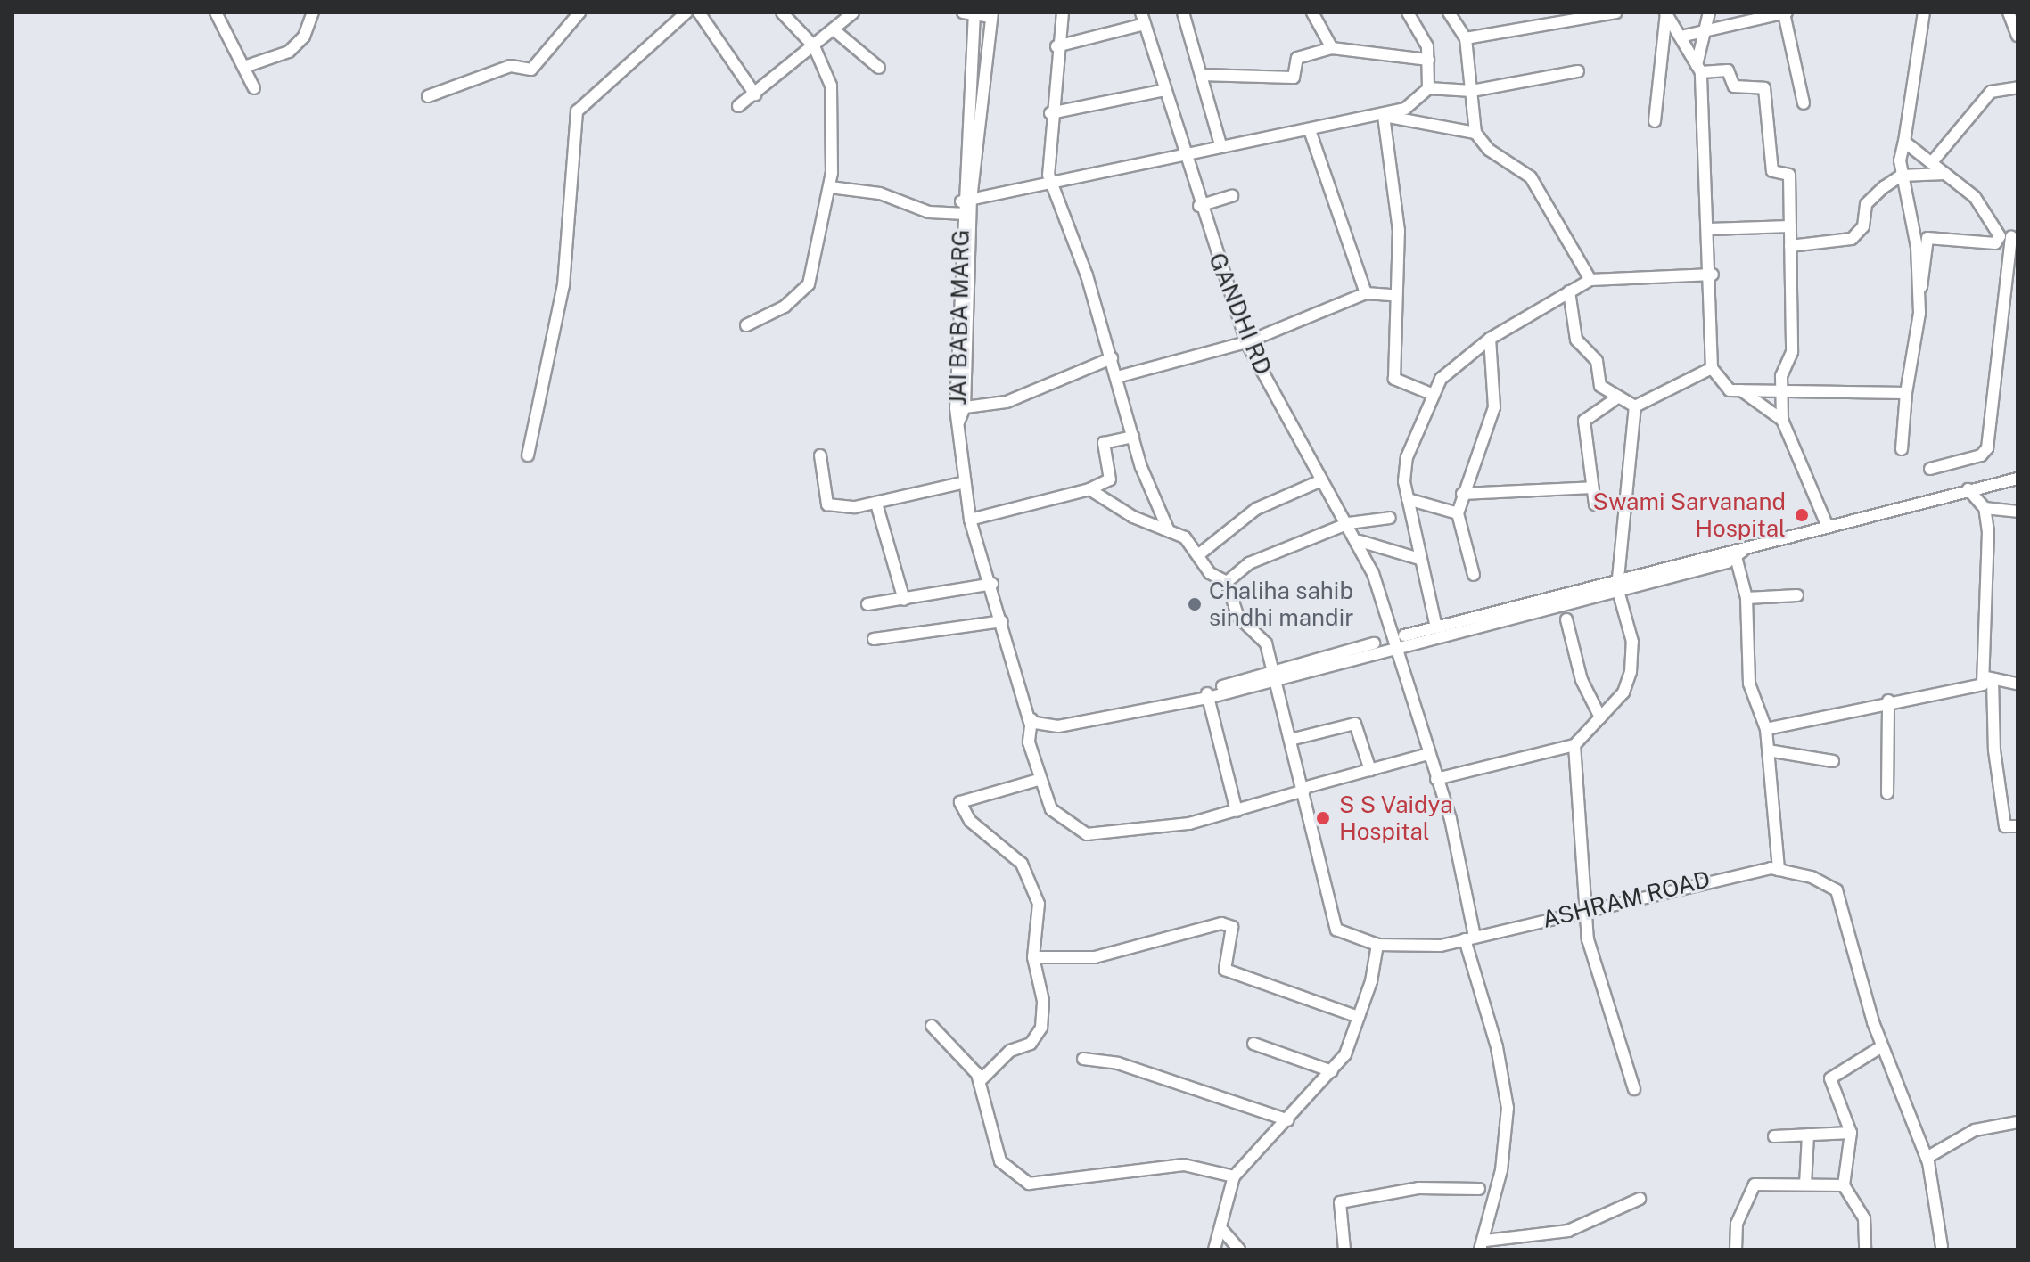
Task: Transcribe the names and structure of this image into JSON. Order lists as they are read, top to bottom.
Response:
{
  "streets": {
    "street": ["GANDHI RD", "JAI BABA MARG", "ASHRAM ROAD"]
  },
  "crossings": [
    ["GANDHI RD", "JAI BABA MARG"],
    ["GANDHI RD", "ASHRAM ROAD"],
    ["JAI BABA MARG", "ASHRAM ROAD"]
  ],
  "places": ["Swami Sarvanand Hospital", "Chaliha sahib sindhi mandir", "S S Vaidya Hospital"]
}
